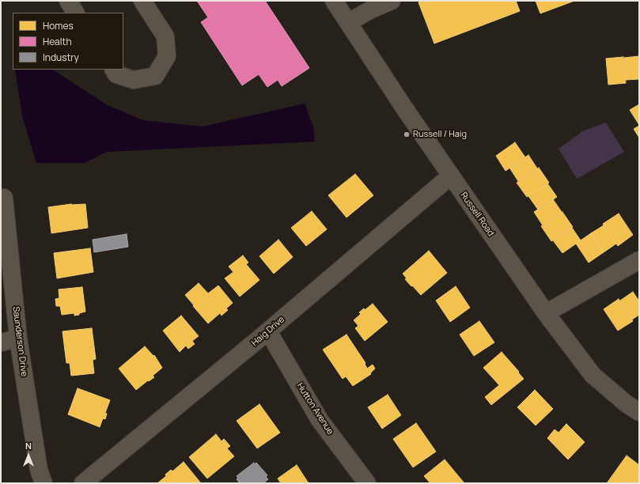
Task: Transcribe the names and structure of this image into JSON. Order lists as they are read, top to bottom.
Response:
{
  "streets": {
    "street": [
      "Russell Road",
      "Haig Drive",
      "Saunderson Drive",
      "Hutton Avenue"
    ]
  },
  "crossings": [
    ["Russell Road", "Haig Drive"],
    ["Haig Drive", "Hutton Avenue"]
  ],
  "places": ["Russell / Haig"],
  "legend": ["Homes", "Health", "Industry"],
  "north": "top"
}
